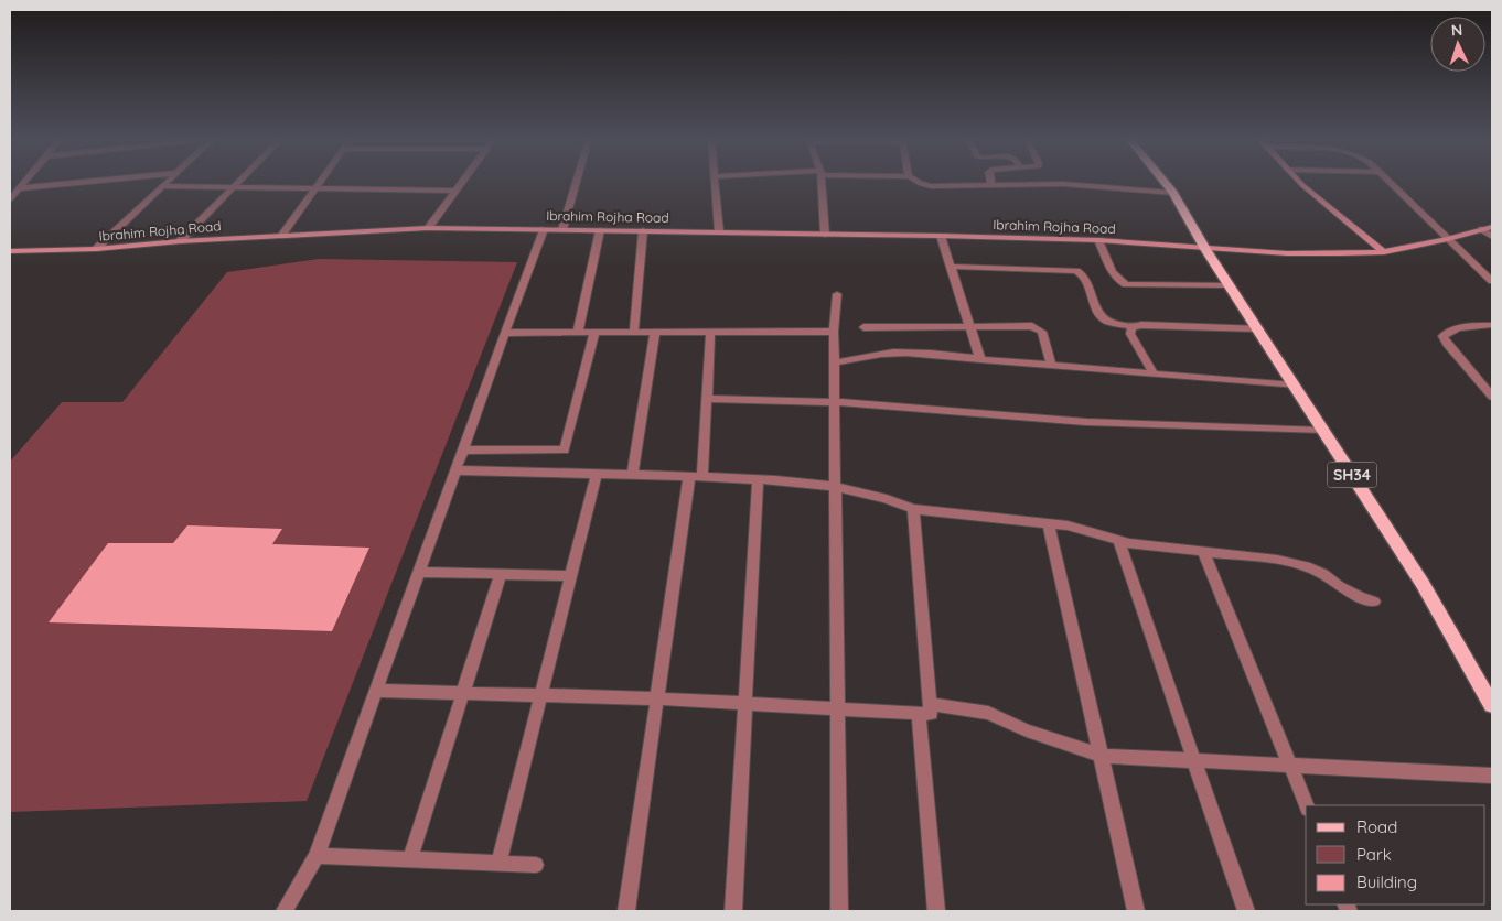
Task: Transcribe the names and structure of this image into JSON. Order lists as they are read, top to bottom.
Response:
{
  "streets": {
    "main road": ["SH34"],
    "street": ["Ibrahim Rojha Road"]
  },
  "crossings": [
    ["Ibrahim Rojha Road", "SH34"]
  ],
  "legend": ["Road", "Park", "Building"],
  "north": "top"
}
